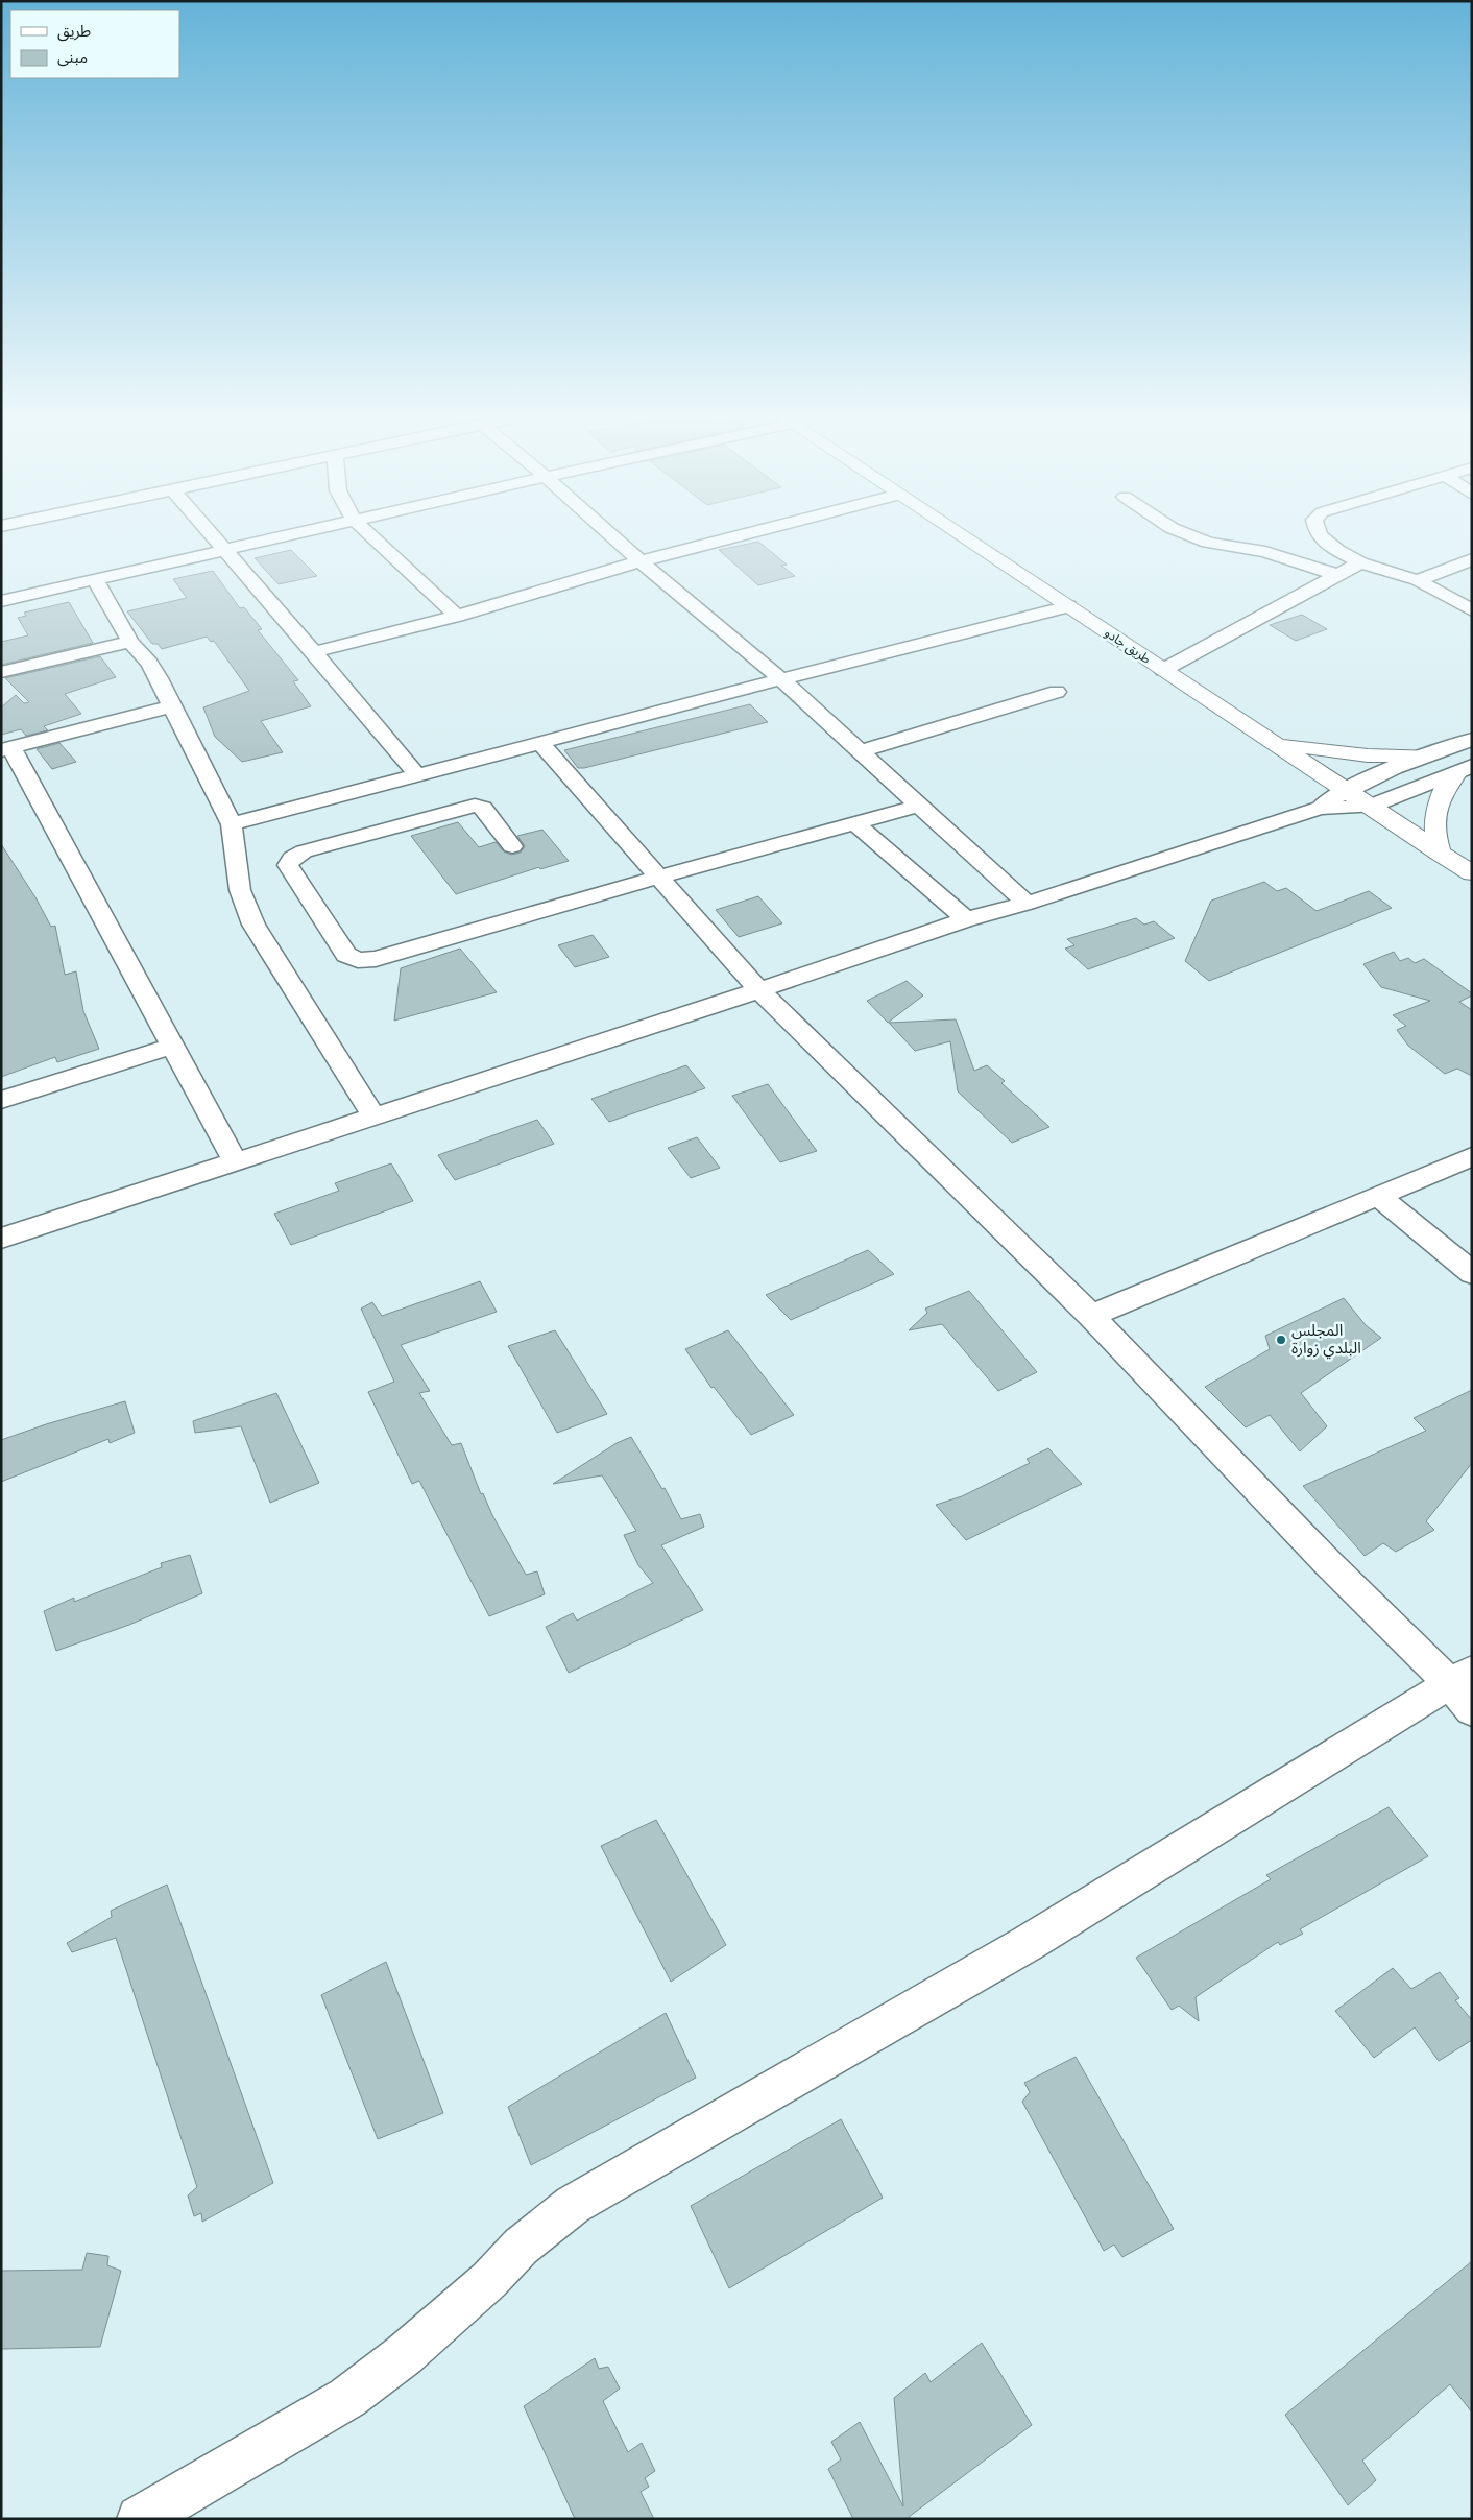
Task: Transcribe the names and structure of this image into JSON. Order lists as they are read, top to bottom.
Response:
{
  "streets": {
    "highway": ["طريق جادو"]
  },
  "places": ["المجلس البلدي زوارة"],
  "legend": ["طريق", "مبنى"]
}
